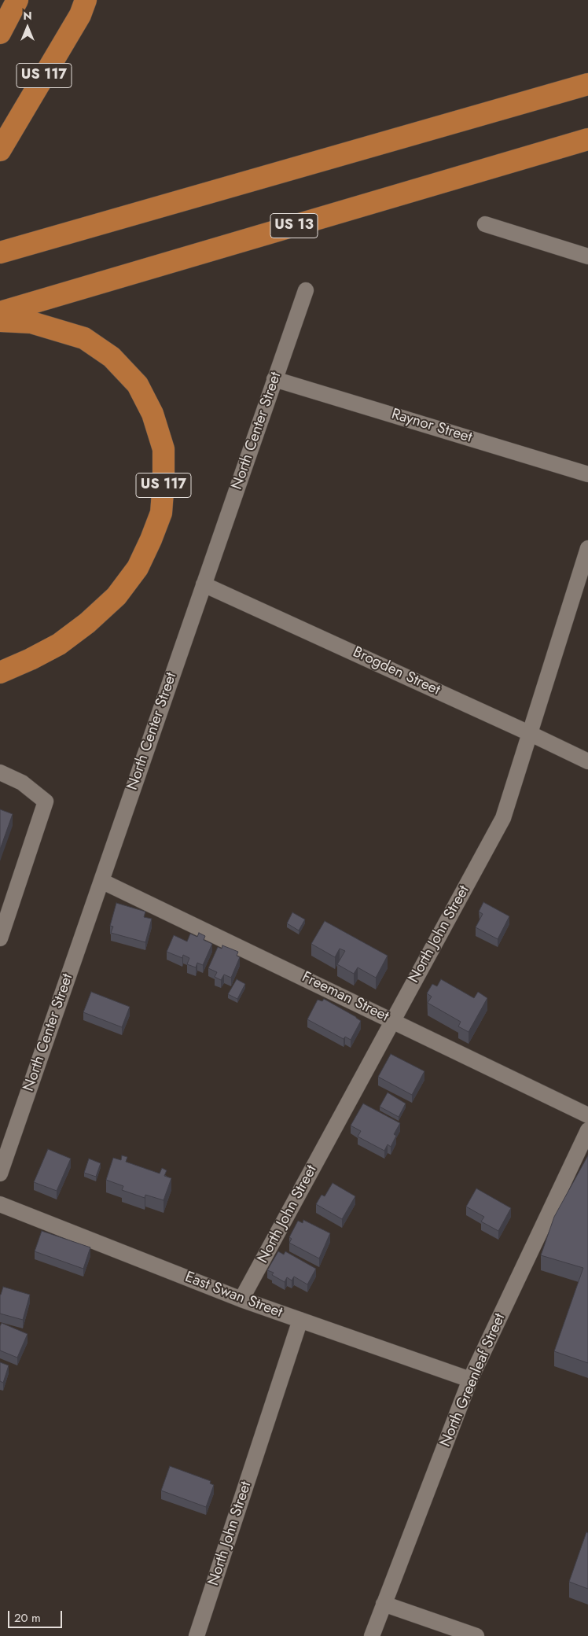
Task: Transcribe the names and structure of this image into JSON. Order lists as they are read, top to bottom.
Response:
{
  "streets": {
    "highway": ["US 117", "US 13"],
    "street": [
      "Raynor Street",
      "North Center Street",
      "Brogden Street",
      "North John Street",
      "Freeman Street",
      "East Swan Street",
      "North Greenleaf Street"
    ]
  },
  "crossings": [
    ["Raynor Street", "North Center Street"],
    ["North Center Street", "Brogden Street"],
    ["North Center Street", "Freeman Street"],
    ["Brogden Street", "North John Street"],
    ["North John Street", "Freeman Street"],
    ["North John Street", "East Swan Street"],
    ["East Swan Street", "North Greenleaf Street"]
  ],
  "scale_bar": "20 m",
  "north": "top"
}
